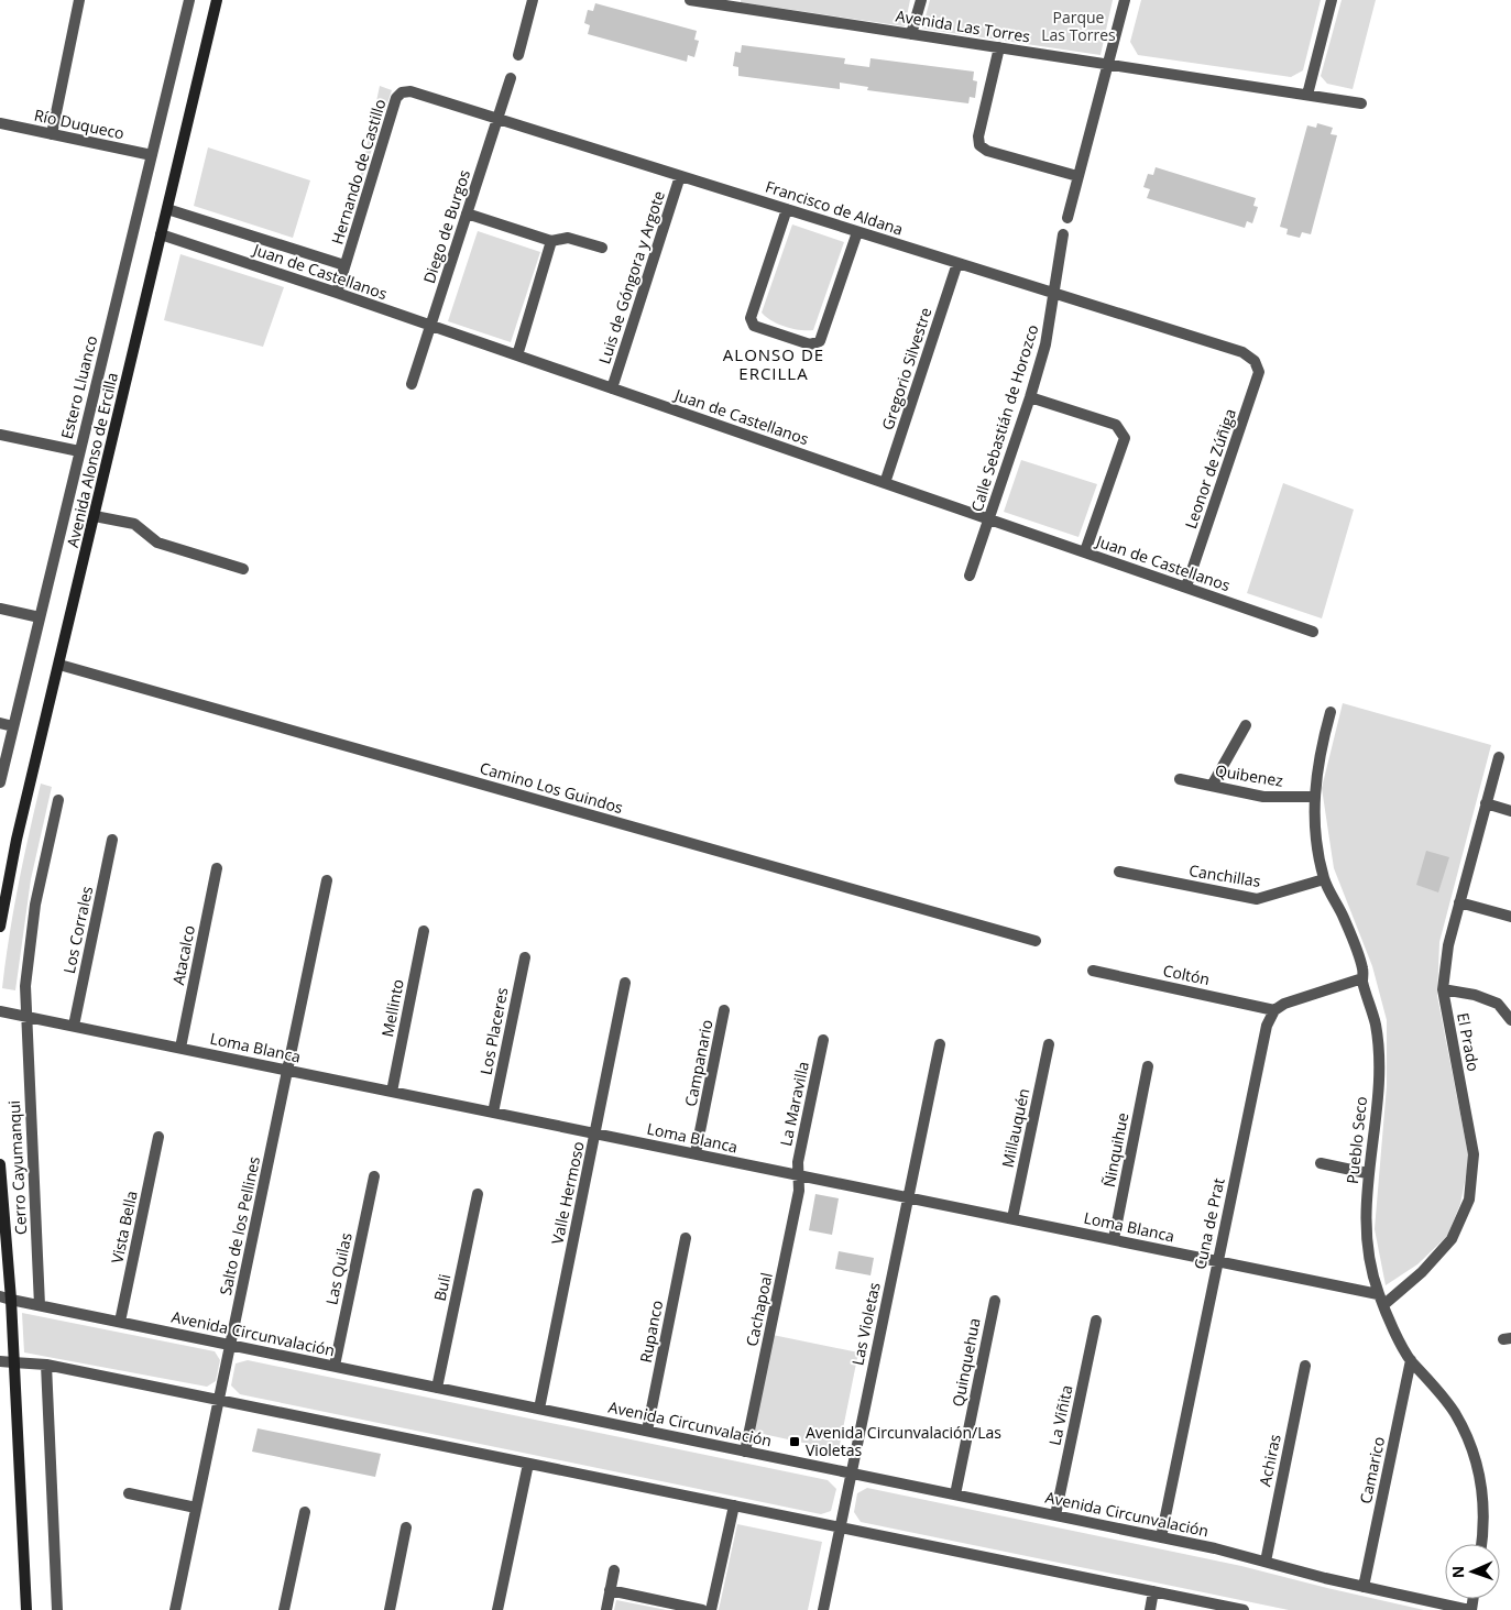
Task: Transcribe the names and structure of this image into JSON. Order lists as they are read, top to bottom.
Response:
{
  "streets": {
    "main road": ["Avenida Alonso de Ercilla"],
    "street": [
      "Avenida Las Torres",
      "Río Duqueco",
      "Hernando de Castillo",
      "Francisco de Aldana",
      "Diego de Burgos",
      "Juan de Castellanos",
      "Luis de Góngora y Argote",
      "Gregorio Silvestre",
      "Estero Lluanco",
      "Calle Sebastián de Horozco",
      "Leonor de Zúñiga",
      "Quibenez",
      "Camino Los Guindos",
      "Canchillas",
      "Los Corrales",
      "Atacalco",
      "Coltón",
      "Mellinto",
      "Los Placeres",
      "El Prado",
      "Loma Blanca",
      "Campanario",
      "La Maravilla",
      "Millauquén",
      "Pueblo Seco",
      "Ñinquihue",
      "Cerro Cayumanqui",
      "Valle Hermoso",
      "Cuna de Prat",
      "Salto de los Pellines",
      "Vista Bella",
      "Las Quilas",
      "Buli",
      "Cachapoal",
      "Las Violetas",
      "Rupanco",
      "Avenida Circunvalación",
      "Quinquehua",
      "La Viñita",
      "Achiras",
      "Camarico"
    ]
  },
  "crossings": [
    ["Río Duqueco", "Estero Lluanco"],
    ["Hernando de Castillo", "Francisco de Aldana"],
    ["Hernando de Castillo", "Juan de Castellanos"],
    ["Francisco de Aldana", "Diego de Burgos"],
    ["Francisco de Aldana", "Luis de Góngora y Argote"],
    ["Francisco de Aldana", "Gregorio Silvestre"],
    ["Francisco de Aldana", "Calle Sebastián de Horozco"],
    ["Francisco de Aldana", "Leonor de Zúñiga"],
    ["Diego de Burgos", "Juan de Castellanos"],
    ["Juan de Castellanos", "Luis de Góngora y Argote"],
    ["Juan de Castellanos", "Gregorio Silvestre"],
    ["Juan de Castellanos", "Calle Sebastián de Horozco"],
    ["Juan de Castellanos", "Avenida Alonso de Ercilla"],
    ["Juan de Castellanos", "Leonor de Zúñiga"],
    ["Avenida Alonso de Ercilla", "Camino Los Guindos"],
    ["Quibenez", "Pueblo Seco"],
    ["Canchillas", "Pueblo Seco"],
    ["Los Corrales", "Loma Blanca"],
    ["Atacalco", "Loma Blanca"],
    ["Coltón", "Cuna de Prat"],
    ["Mellinto", "Loma Blanca"],
    ["Los Placeres", "Loma Blanca"],
    ["El Prado", "Pueblo Seco"],
    ["Loma Blanca", "Campanario"],
    ["Loma Blanca", "La Maravilla"],
    ["Loma Blanca", "Millauquén"],
    ["Loma Blanca", "Pueblo Seco"],
    ["Loma Blanca", "Ñinquihue"],
    ["Loma Blanca", "Cerro Cayumanqui"],
    ["Loma Blanca", "Valle Hermoso"],
    ["Loma Blanca", "Cuna de Prat"],
    ["Loma Blanca", "Salto de los Pellines"],
    ["Loma Blanca", "Cachapoal"],
    ["Loma Blanca", "Las Violetas"],
    ["La Maravilla", "Cachapoal"],
    ["Pueblo Seco", "Camarico"],
    ["Cerro Cayumanqui", "Avenida Circunvalación"],
    ["Valle Hermoso", "Avenida Circunvalación"],
    ["Cuna de Prat", "Avenida Circunvalación"],
    ["Salto de los Pellines", "Avenida Circunvalación"],
    ["Vista Bella", "Avenida Circunvalación"],
    ["Las Quilas", "Avenida Circunvalación"],
    ["Buli", "Avenida Circunvalación"],
    ["Cachapoal", "Avenida Circunvalación"],
    ["Las Violetas", "Avenida Circunvalación"],
    ["Rupanco", "Avenida Circunvalación"],
    ["Avenida Circunvalación", "Quinquehua"],
    ["Avenida Circunvalación", "La Viñita"],
    ["Avenida Circunvalación", "Achiras"],
    ["Avenida Circunvalación", "Camarico"]
  ],
  "districts": ["ALONSO DE ERCILLA"],
  "parks": ["Parque Las Torres"],
  "places": {
    "transit": ["Avenida Circunvalación/Las Violetas"]
  },
  "north": "left"
}
